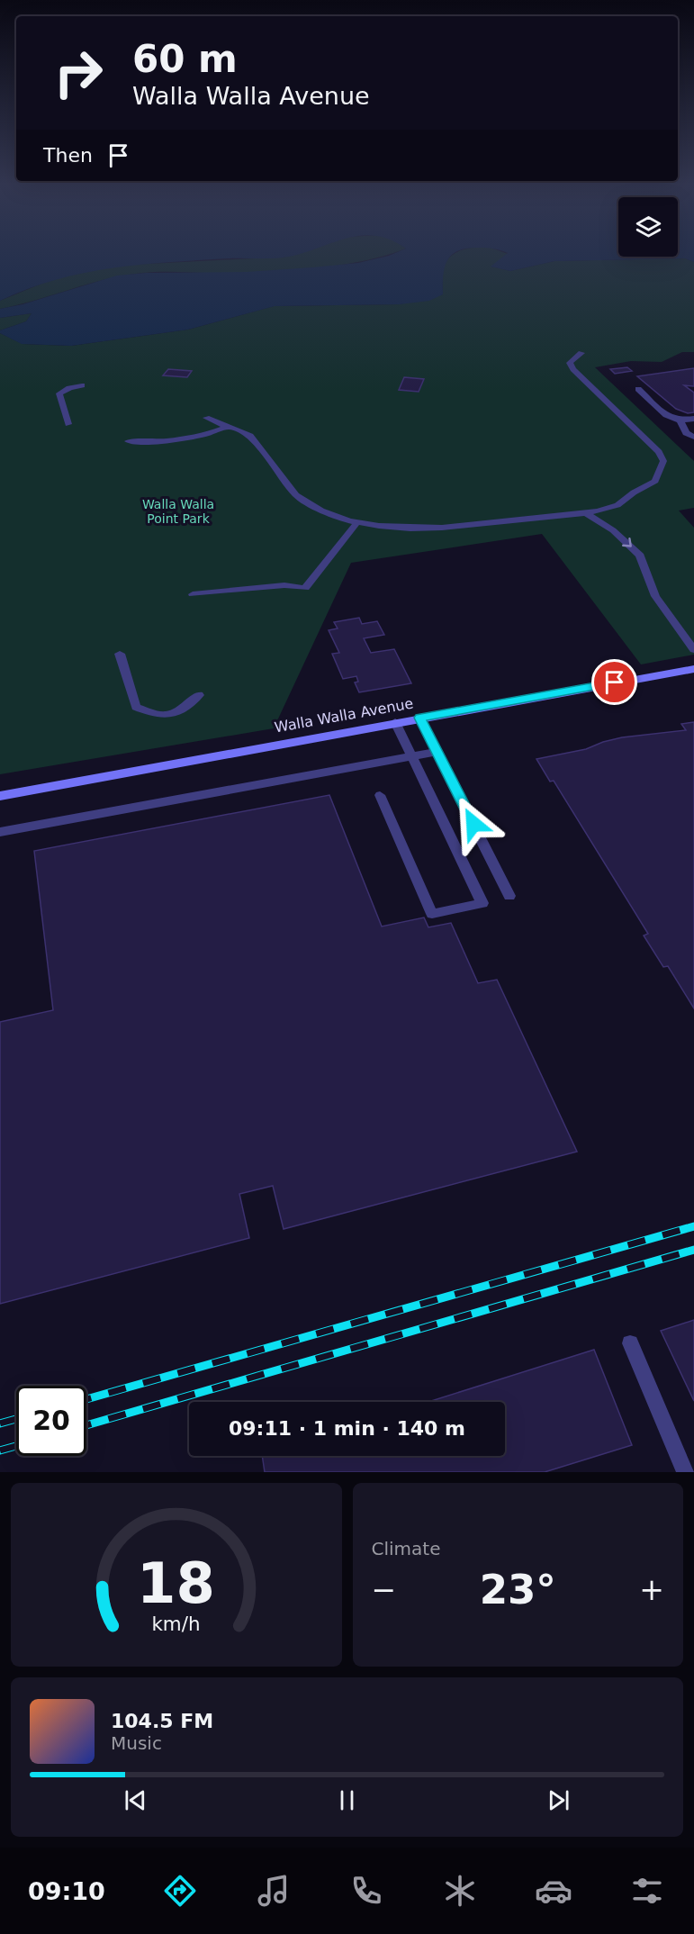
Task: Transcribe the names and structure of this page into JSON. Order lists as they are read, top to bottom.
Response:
{
  "streets": {
    "street": ["Walla Walla Avenue"]
  },
  "parks": ["Walla Walla Point Park"],
  "page": {
    "turn": ["60 m", "Walla Walla Avenue"],
    "then": "Then",
    "limit": "20",
    "trip": "09:11 · 1 min · 140 m",
    "tile": "Climate",
    "heat": ["−", "23°", "+"],
    "song": ["104.5 FM", "Music"],
    "tabs": "09:10",
    "gauge": ["18", "km/h"]
  }
}
